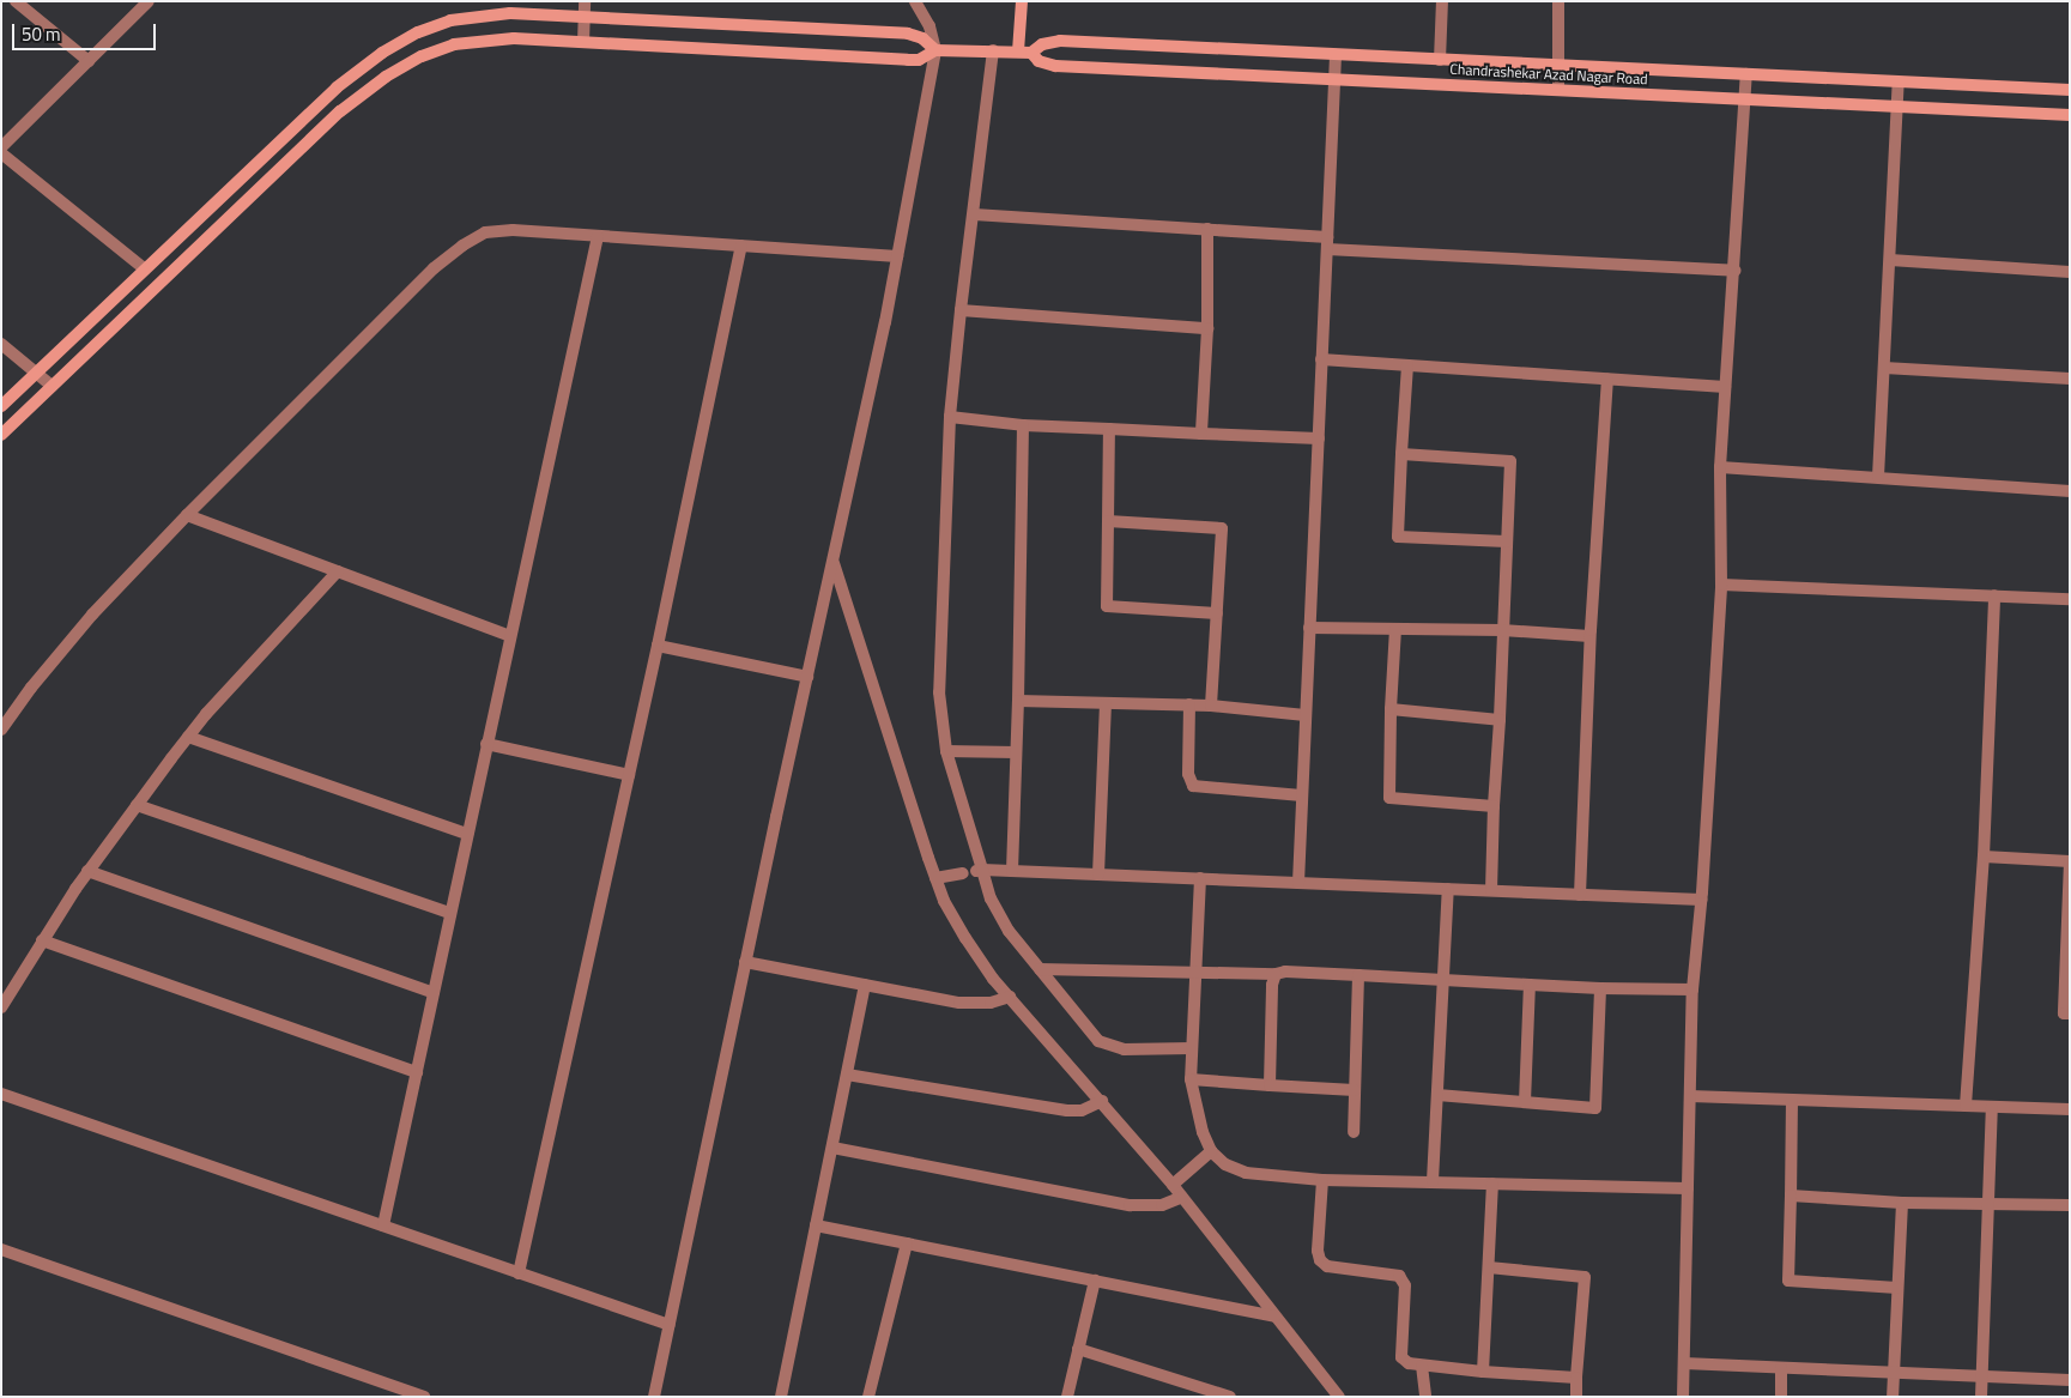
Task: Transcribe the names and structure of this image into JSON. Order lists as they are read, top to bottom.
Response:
{
  "streets": {
    "street": ["Chandrashekar Azad Nagar Road"]
  },
  "scale_bar": "50 m"
}
